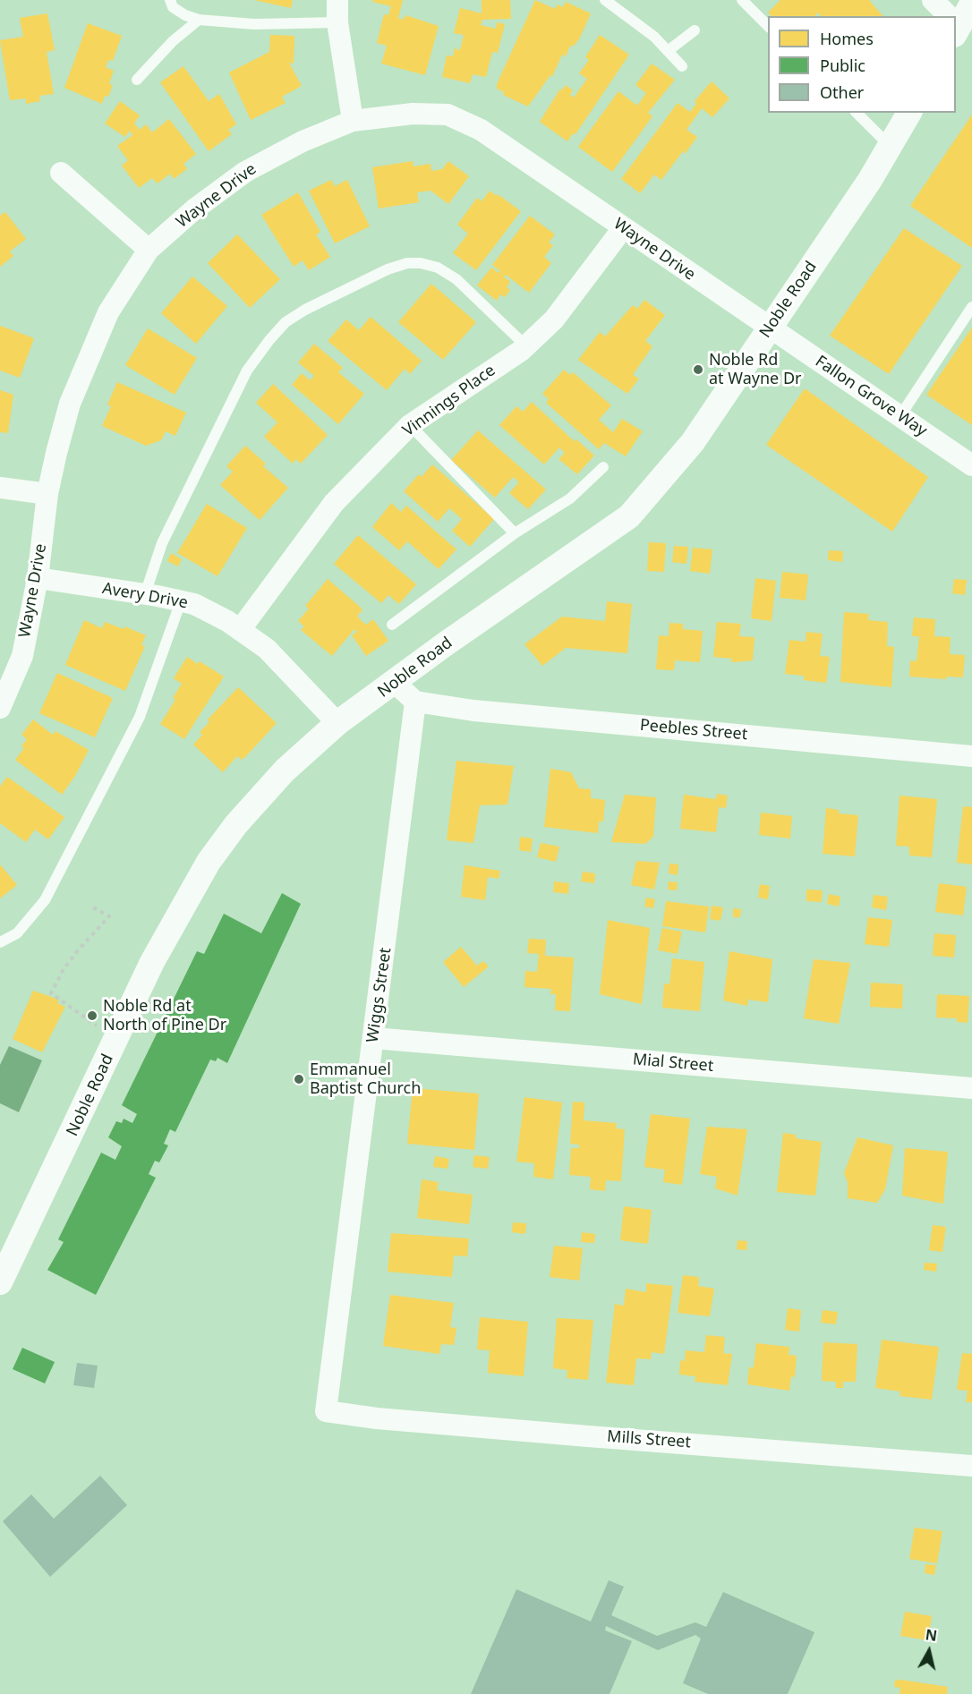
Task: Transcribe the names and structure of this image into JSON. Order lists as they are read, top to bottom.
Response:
{
  "streets": {
    "street": [
      "Wayne Drive",
      "Noble Road",
      "Fallon Grove Way",
      "Vinnings Place",
      "Avery Drive",
      "Peebles Street",
      "Wiggs Street",
      "Mial Street",
      "Mills Street"
    ]
  },
  "crossings": [
    ["Wayne Drive", "Noble Road"],
    ["Wayne Drive", "Fallon Grove Way"],
    ["Wayne Drive", "Vinnings Place"],
    ["Wayne Drive", "Avery Drive"],
    ["Noble Road", "Fallon Grove Way"],
    ["Noble Road", "Avery Drive"],
    ["Vinnings Place", "Avery Drive"],
    ["Peebles Street", "Wiggs Street"],
    ["Wiggs Street", "Mial Street"],
    ["Wiggs Street", "Mills Street"]
  ],
  "places": ["Noble Rd at Wayne Dr", "Noble Rd at North of Pine Dr", "Emmanuel Baptist Church"],
  "legend": ["Homes", "Public", "Other"],
  "north": "top"
}
